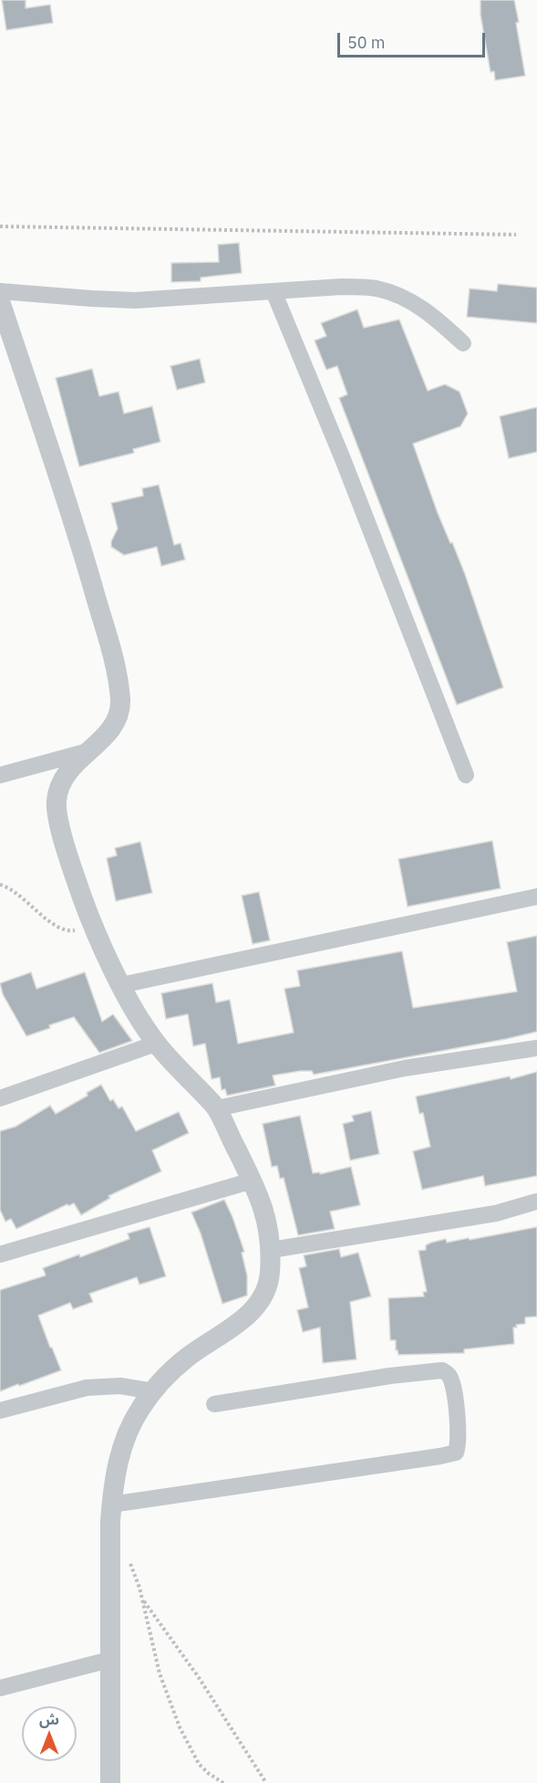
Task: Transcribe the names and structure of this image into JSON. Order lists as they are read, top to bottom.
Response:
{
  "scale_bar": "50 m",
  "north": "top"
}
